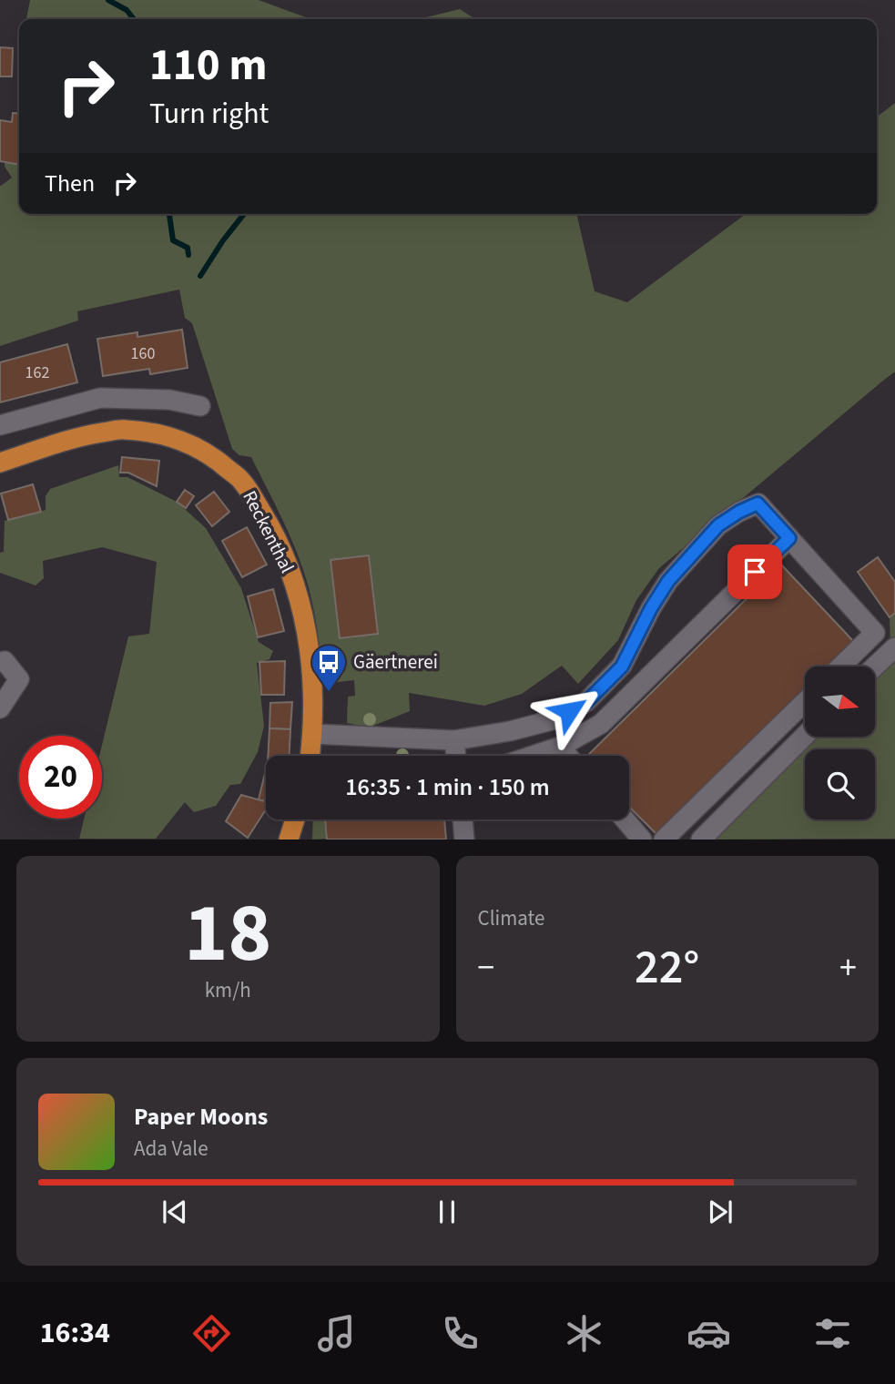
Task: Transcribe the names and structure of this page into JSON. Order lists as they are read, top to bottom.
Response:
{
  "streets": {
    "main road": ["Reckenthal"]
  },
  "places": {
    "bus stop": ["Gäertnerei"]
  },
  "house_numbers": ["160", "162"],
  "north": "right",
  "page": {
    "turn": ["110 m", "Turn right"],
    "then": "Then",
    "limit": "20",
    "trip": "16:35 · 1 min · 150 m",
    "tile": [
      ["18", "km/h"],
      "Climate"
    ],
    "heat": ["−", "22°", "+"],
    "song": ["Paper Moons", "Ada Vale"],
    "tabs": "16:34"
  }
}
